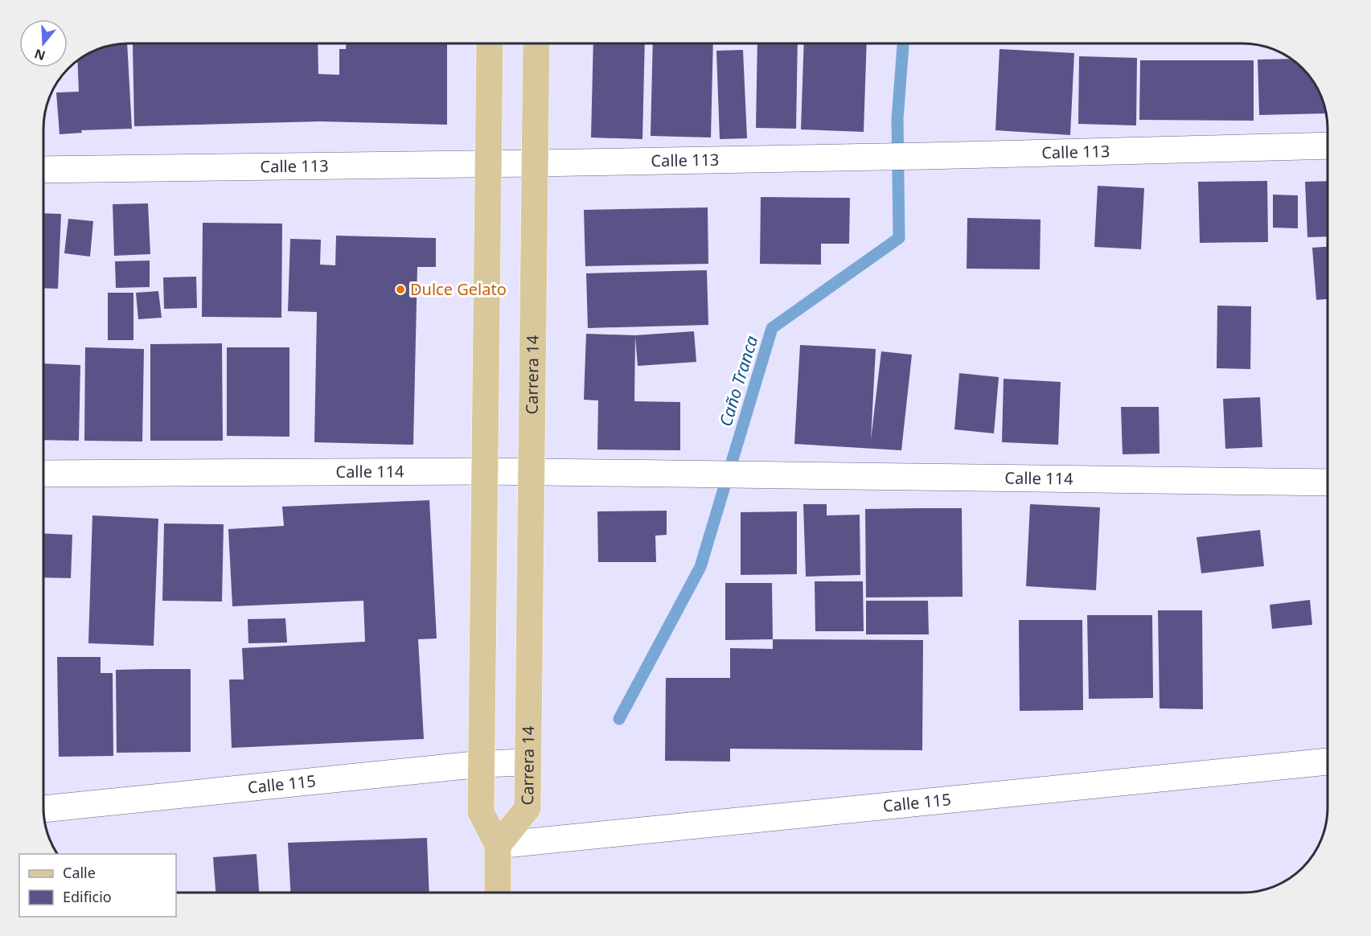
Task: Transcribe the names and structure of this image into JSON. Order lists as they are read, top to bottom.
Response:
{
  "streets": {
    "main road": ["Carrera 14"],
    "street": ["Calle 113", "Calle 114", "Calle 115"]
  },
  "crossings": [
    ["Calle 113", "Carrera 14"],
    ["Carrera 14", "Calle 114"],
    ["Carrera 14", "Calle 115"]
  ],
  "water": ["Caño Tranca"],
  "places": ["Dulce Gelato"],
  "legend": ["Calle", "Edificio"],
  "north": "bottom"
}
